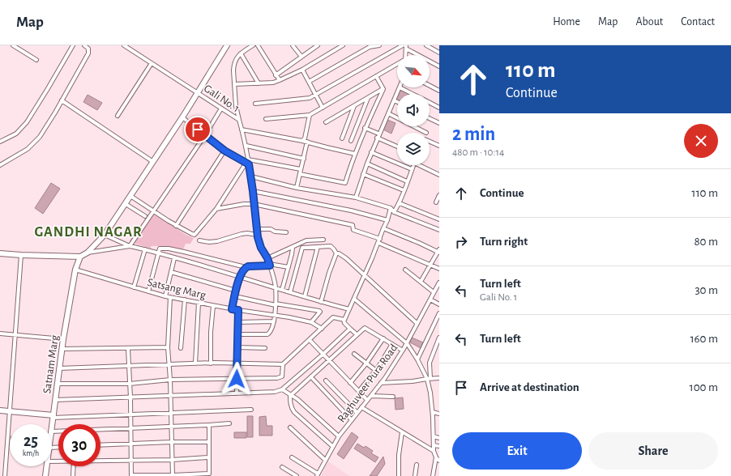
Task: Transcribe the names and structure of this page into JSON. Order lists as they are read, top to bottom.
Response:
{
  "streets": {
    "street": [
      "Gali No. 1",
      "Satsang Marg",
      "Satnam Marg",
      "Raghuveer Pura Road"
    ]
  },
  "crossings": [
    ["Gali No. 1", "Satsang Marg"],
    ["Satsang Marg", "Satnam Marg"]
  ],
  "districts": ["GANDHI NAGAR"],
  "north": "bottom right",
  "page": {
    "header": "Map",
    "nav": [
      "Home",
      "Map",
      "About",
      "Contact"
    ],
    "turn": ["110 m", "Continue"],
    "heading": ["2 min", "480 m · 10:14"],
    "list": [
      {
        "name": "Continue",
        "value": "110 m"
      },
      {
        "name": "Turn right",
        "value": "80 m"
      },
      {
        "name": "Turn left",
        "note": "Gali No. 1",
        "value": "30 m"
      },
      {
        "name": "Turn left",
        "value": "160 m"
      },
      {
        "name": "Arrive at destination",
        "value": "100 m"
      }
    ],
    "speed": "25 km/h",
    "limit": "30",
    "buttons": ["Exit", "Share"]
  }
}
